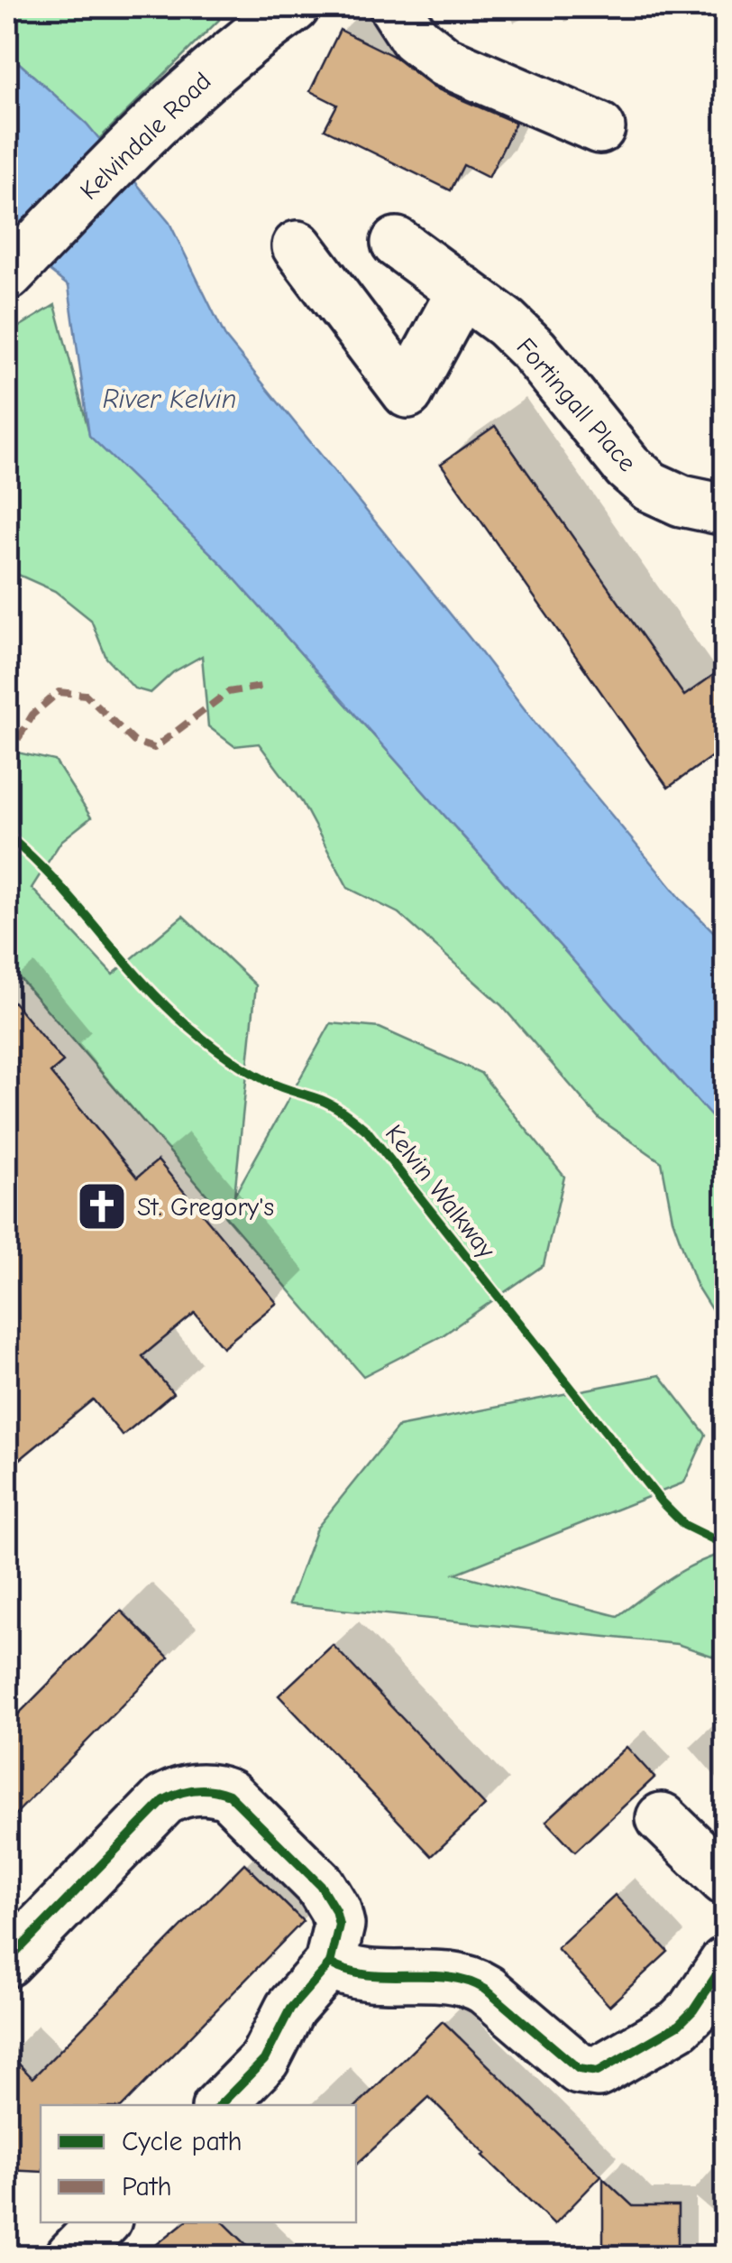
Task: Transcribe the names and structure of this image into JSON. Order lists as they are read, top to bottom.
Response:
{
  "streets": {
    "street": ["Kelvindale Road", "Fortingall Place"],
    "cycle path": ["Kelvin Walkway"]
  },
  "water": ["River Kelvin"],
  "places": {
    "church": ["St. Gregory's"]
  },
  "legend": ["Cycle path", "Path"]
}
